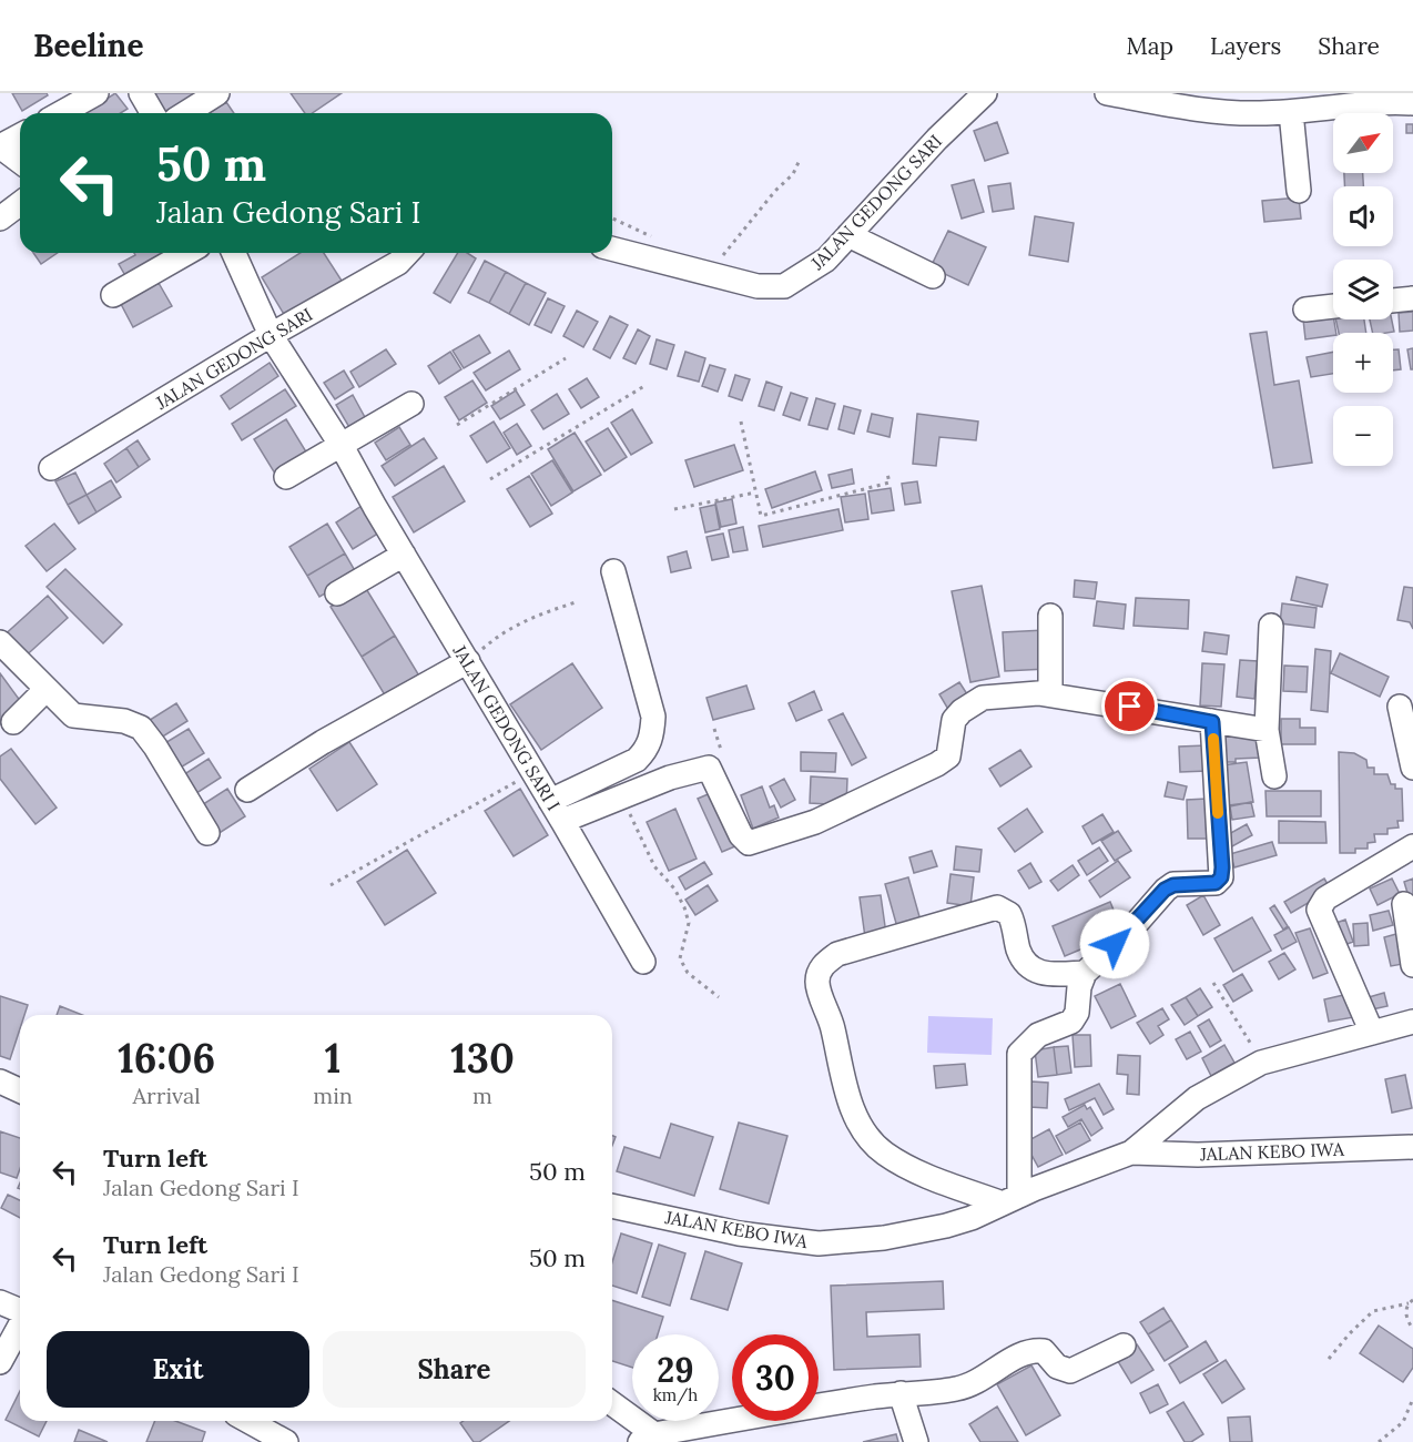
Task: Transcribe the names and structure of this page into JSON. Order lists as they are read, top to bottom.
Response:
{
  "streets": {
    "street": ["JALAN GEDONG SARI", "JALAN GEDONG SARI I", "JALAN KEBO IWA"]
  },
  "crossings": [
    ["JALAN GEDONG SARI", "JALAN GEDONG SARI I"]
  ],
  "north": "top right",
  "page": {
    "header": "Beeline",
    "nav": ["Map", "Layers", "Share"],
    "map_buttons": ["+", "−"],
    "turn": ["50 m", "Jalan Gedong Sari I"],
    "eta": [
      "16:06",
      "Arrival",
      "1",
      "min",
      "130",
      "m"
    ],
    "list": [
      {
        "name": "Turn left",
        "note": "Jalan Gedong Sari I",
        "value": "50 m"
      },
      {
        "name": "Turn left",
        "note": "Jalan Gedong Sari I",
        "value": "50 m"
      }
    ],
    "buttons": ["Exit", "Share"],
    "speed": "29 km/h",
    "limit": "30"
  }
}
